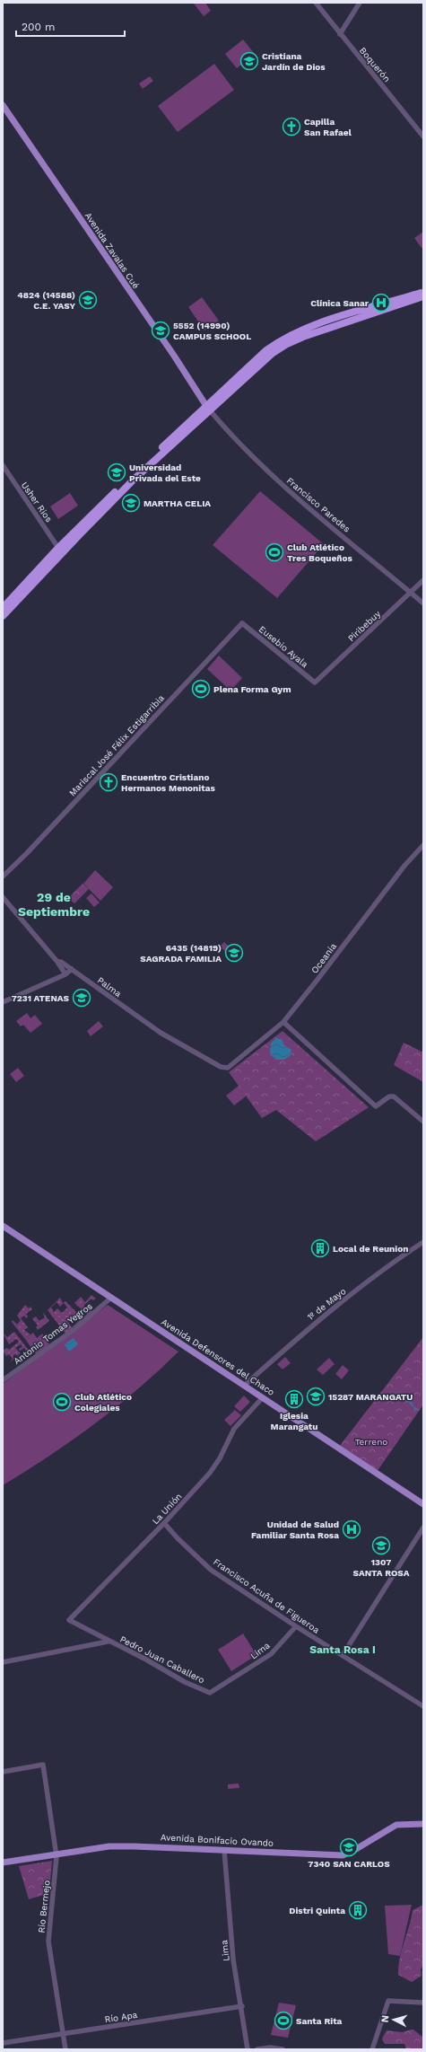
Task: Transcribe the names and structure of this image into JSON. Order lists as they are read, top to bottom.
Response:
{
  "streets": {
    "main road": ["Avenida Zavalas Cué", "Avenida Defensores del Chaco", "Avenida Bonifacio Ovando"],
    "street": [
      "Boquerón",
      "Usher Rios",
      "Francisco Paredes",
      "Piribebuy",
      "Eusebio Ayala",
      "Mariscal José Félix Estigarribia",
      "Oceanía",
      "Palma",
      "1º de Mayo",
      "Antonio Tomas Yegros",
      "La Unión",
      "Francisco Acuña de Figueroa",
      "Lima",
      "Pedro Juan Caballero",
      "Río Bermejo",
      "Río Apa"
    ]
  },
  "crossings": [
    ["Avenida Zavalas Cué", "Francisco Paredes"],
    ["Francisco Paredes", "Piribebuy"],
    ["Piribebuy", "Eusebio Ayala"],
    ["Eusebio Ayala", "Mariscal José Félix Estigarribia"],
    ["Oceanía", "Palma"],
    ["1º de Mayo", "Avenida Defensores del Chaco"],
    ["Antonio Tomas Yegros", "Avenida Defensores del Chaco"],
    ["Avenida Defensores del Chaco", "La Unión"],
    ["La Unión", "Francisco Acuña de Figueroa"],
    ["La Unión", "Pedro Juan Caballero"],
    ["Francisco Acuña de Figueroa", "Lima"],
    ["Lima", "Pedro Juan Caballero"],
    ["Lima", "Avenida Bonifacio Ovando"],
    ["Lima", "Río Apa"],
    ["Avenida Bonifacio Ovando", "Río Bermejo"],
    ["Río Bermejo", "Río Apa"]
  ],
  "districts": ["29 de Septiembre", "Santa Rosa I"],
  "parks": ["Terreno"],
  "places": {
    "school or university": [
      "Cristiana Jardín de Dios",
      "4824 (14588) C.E. YASY",
      "5552 (14990) CAMPUS SCHOOL",
      "Universidad Privada del Este",
      "MARTHA CELIA",
      "6435 (14819) SAGRADA FAMILIA",
      "7231 ATENAS",
      "15287 MARANGATU",
      "1307 SANTA ROSA",
      "7340 SAN CARLOS"
    ],
    "church": ["Capilla San Rafael", "Encuentro Cristiano Hermanos Menonitas"],
    "hospital": ["Clínica Sanar", "Unidad de Salud Familiar Santa Rosa"],
    "sports": [
      "Club Atlético Tres Boqueños",
      "Plena Forma Gym",
      "Club Atlético Colegiales",
      "Santa Rita"
    ],
    "building": ["Local de Reunion", "Iglesia Marangatu", "Distri Quinta"]
  },
  "scale_bar": "200 m",
  "north": "left"
}
